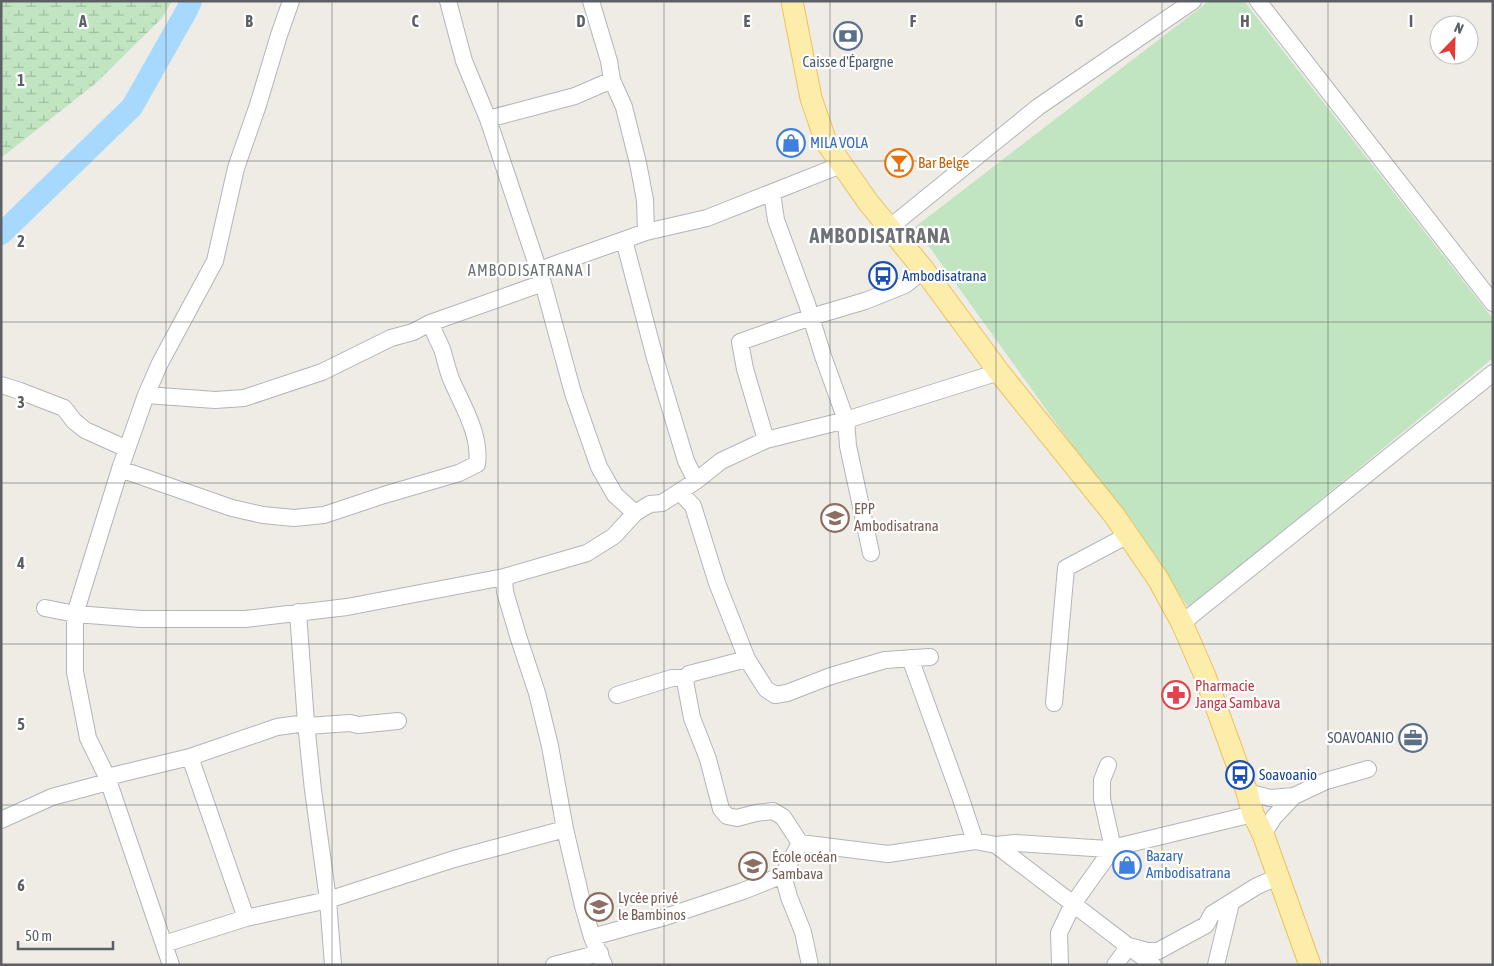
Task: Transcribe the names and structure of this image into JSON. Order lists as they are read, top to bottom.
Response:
{
  "districts": ["AMBODISATRANA", "AMBODISATRANA I"],
  "places": {
    "bank": ["Caisse d'Épargne"],
    "shop": ["MILA VOLA", "Bazary Ambodisatrana"],
    "bar": ["Bar Belge"],
    "bus stop": ["Ambodisatrana", "Soavoanio"],
    "school or university": ["EPP Ambodisatrana", "École océan Sambava", "Lycée privé le Bambinos"],
    "pharmacy": ["Pharmacie Janga Sambava"],
    "office": ["SOAVOANIO"]
  },
  "scale_bar": "50 m",
  "north": "top right",
  "grid": {
    "columns": [
      "A",
      "B",
      "C",
      "D",
      "E",
      "F",
      "G",
      "H",
      "I"
    ],
    "rows": [
      "1",
      "2",
      "3",
      "4",
      "5",
      "6"
    ]
  }
}
